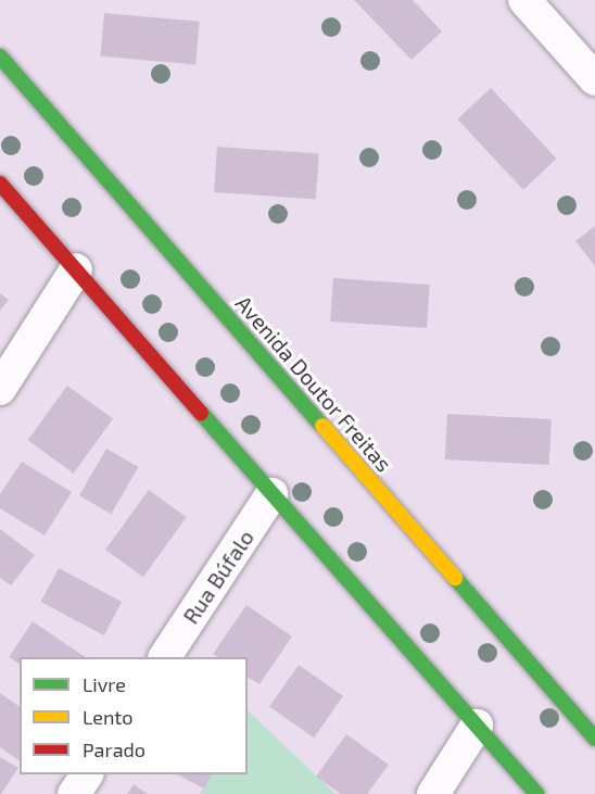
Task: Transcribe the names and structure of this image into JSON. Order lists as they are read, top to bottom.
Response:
{
  "streets": {
    "main road": ["Avenida Doutor Freitas"],
    "street": ["Rua Búfalo"]
  },
  "legend": ["Livre", "Lento", "Parado"]
}
